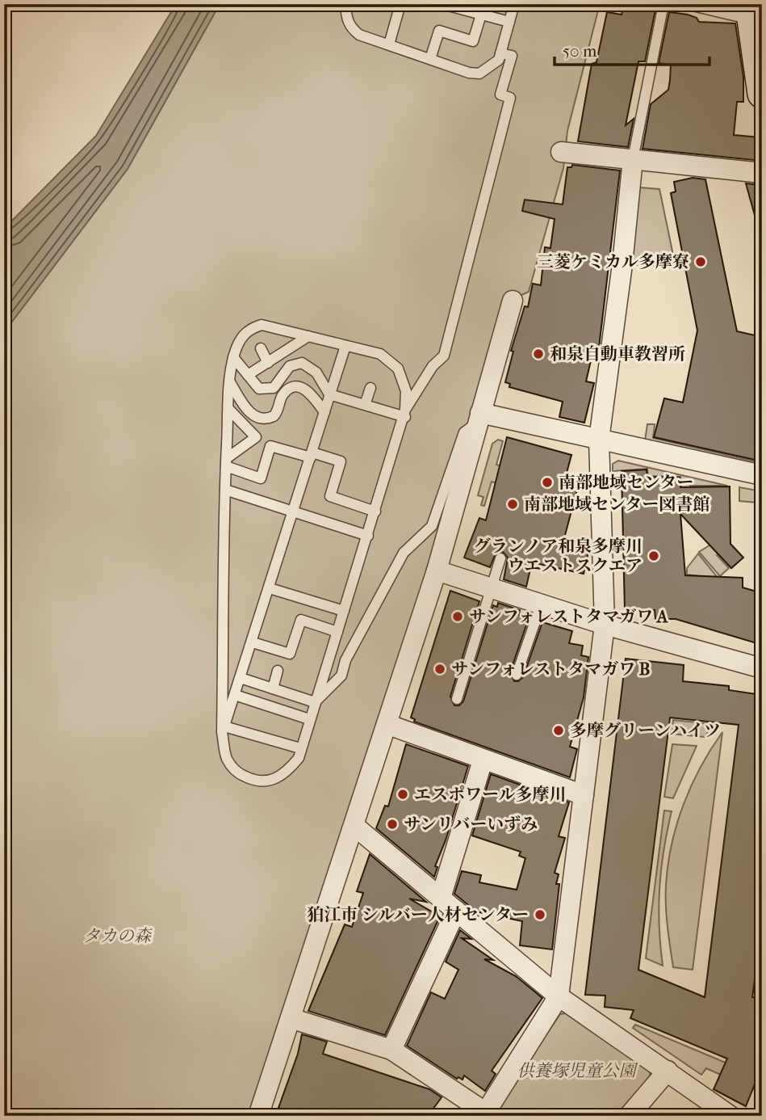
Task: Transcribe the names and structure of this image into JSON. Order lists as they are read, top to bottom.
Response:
{
  "parks": ["タカの森", "供養塚児童公園"],
  "places": [
    "三菱ケミカル多摩寮",
    "和泉自動車教習所",
    "南部地域センター",
    "南部地域センター図書館",
    "グランノア和泉多摩川 ウエストスクエア",
    "サンフォレストタマガワ A",
    "サンフォレストタマガワ B",
    "多摩グリーンハイツ",
    "エスポワール多摩川",
    "サンリバーいずみ",
    "狛江市 シルバー人材センター"
  ],
  "scale_bar": "50 m"
}
